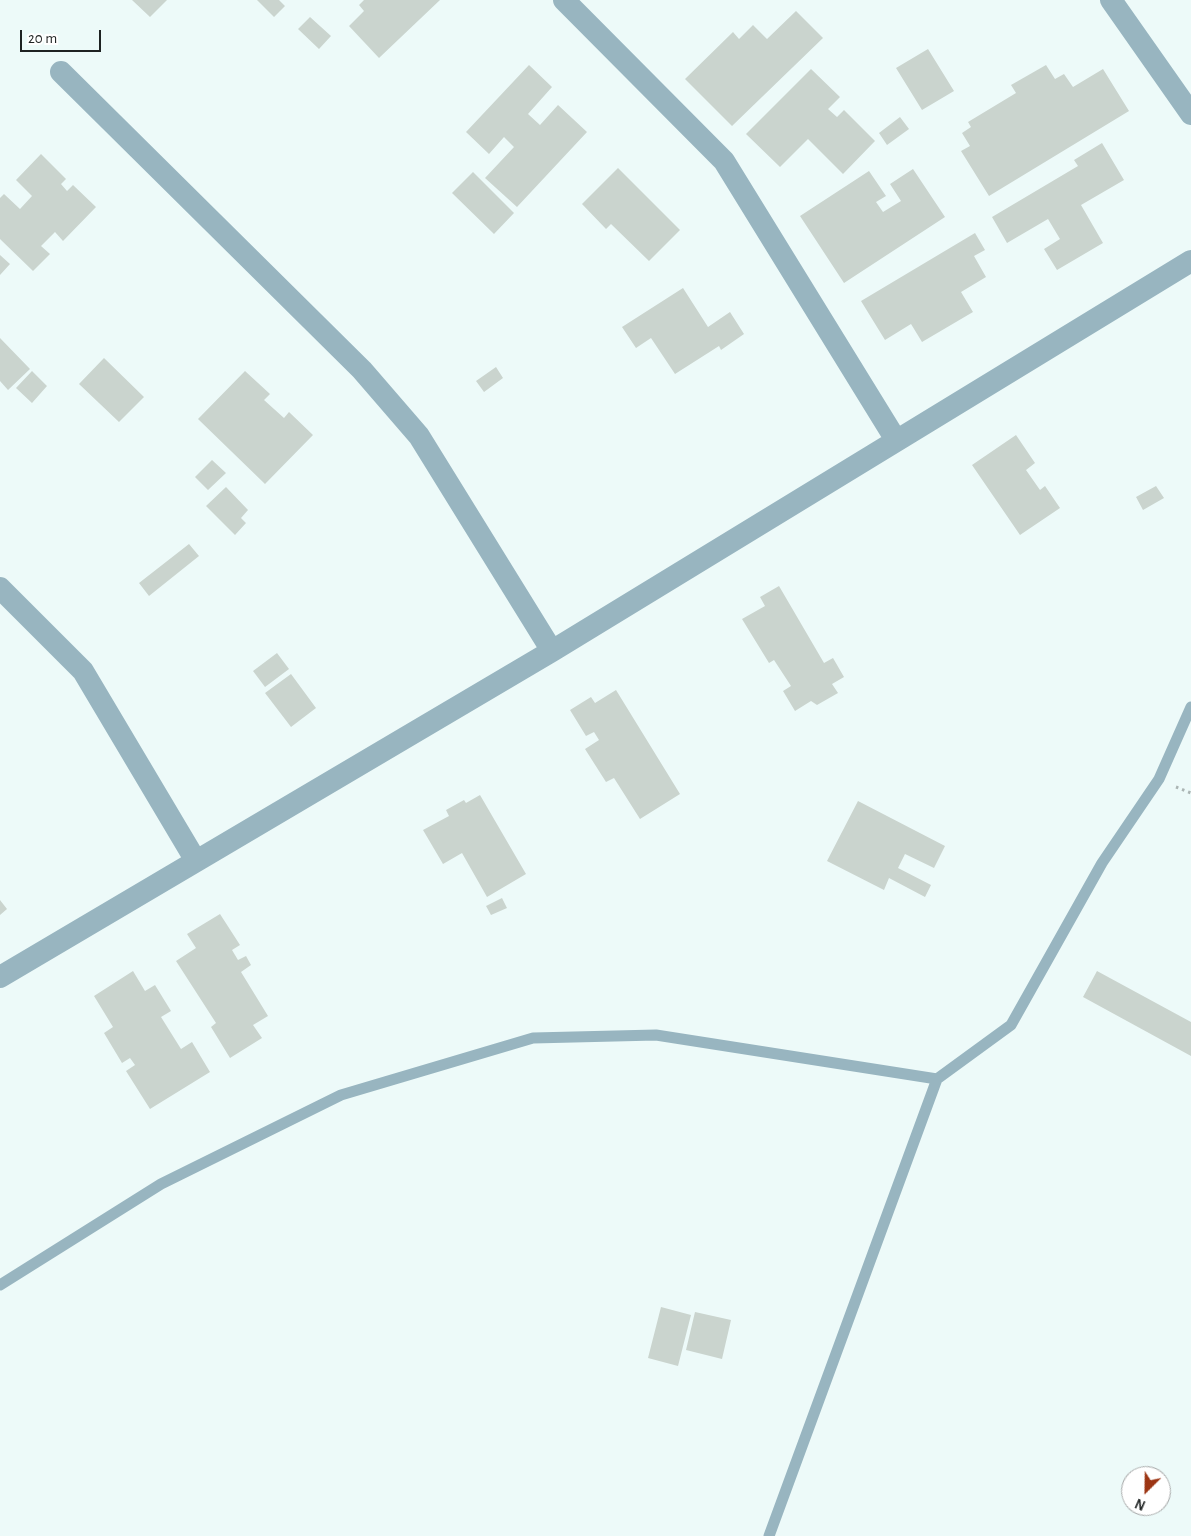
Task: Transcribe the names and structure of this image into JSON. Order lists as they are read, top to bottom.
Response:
{
  "scale_bar": "20 m",
  "north": "bottom left"
}
